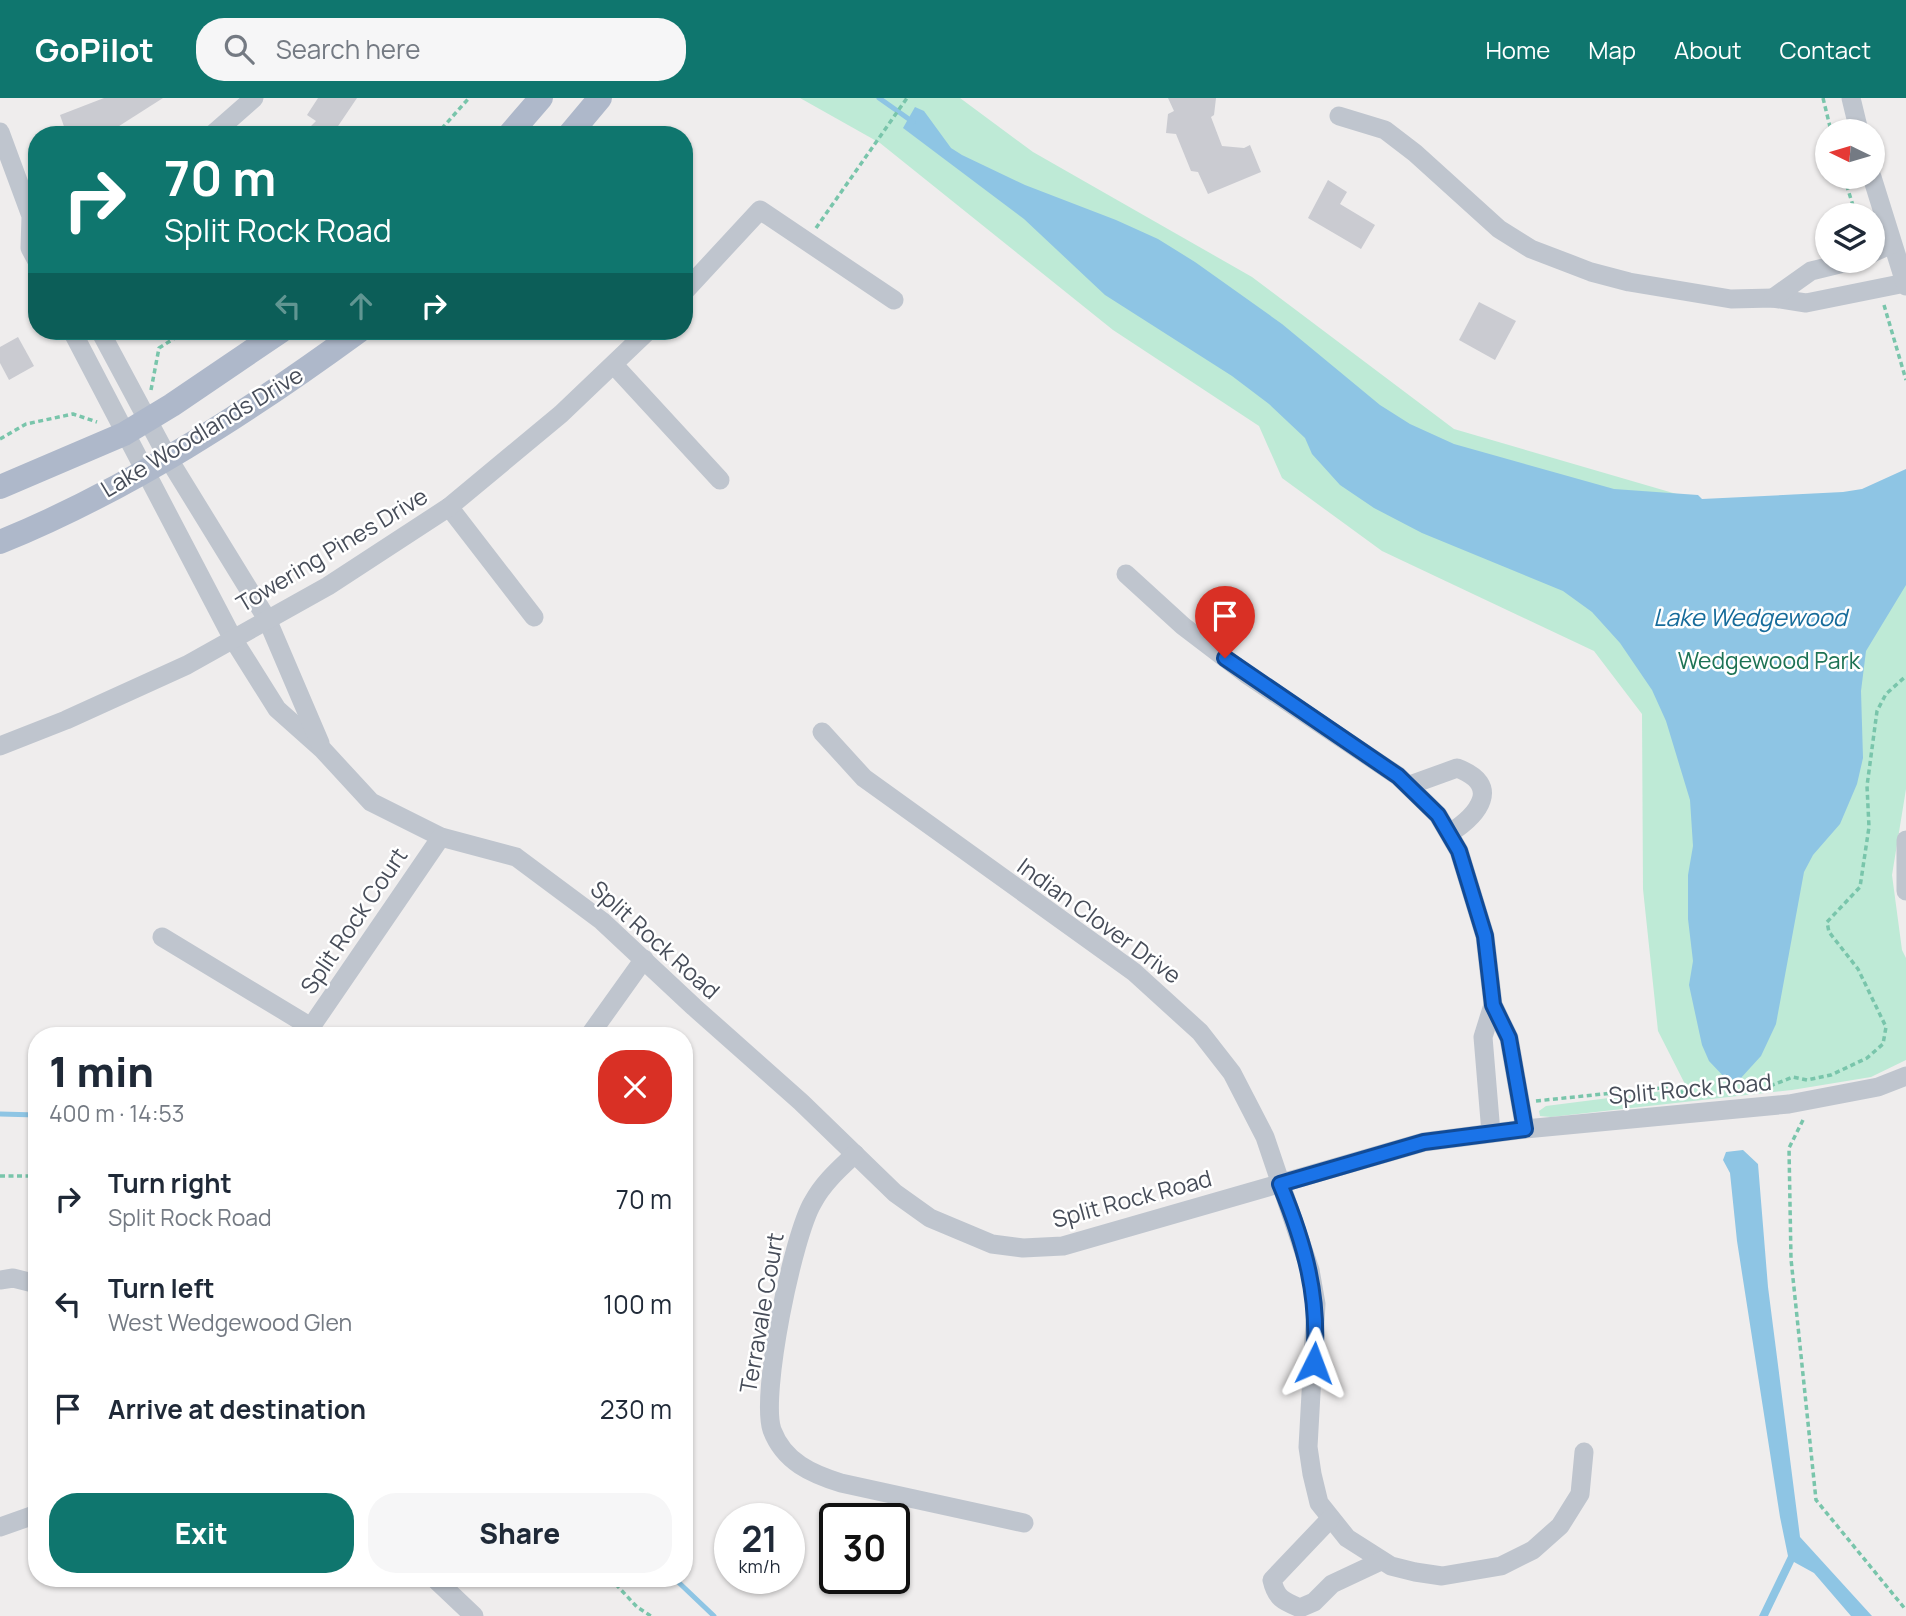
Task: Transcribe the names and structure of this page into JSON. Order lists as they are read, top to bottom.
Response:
{
  "streets": {
    "main road": ["Lake Woodlands Drive"],
    "street": [
      "Towering Pines Drive",
      "Split Rock Court",
      "Indian Clover Drive",
      "Split Rock Road",
      "Terravale Court"
    ]
  },
  "crossings": [
    ["Lake Woodlands Drive", "Split Rock Road"],
    ["Towering Pines Drive", "Split Rock Road"],
    ["Split Rock Court", "Split Rock Road"],
    ["Indian Clover Drive", "Split Rock Road"],
    ["Split Rock Road", "Terravale Court"]
  ],
  "water": ["Lake Wedgewood"],
  "parks": ["Wedgewood Park"],
  "north": "left",
  "page": {
    "header": "GoPilot",
    "search": "Search here",
    "nav": [
      "Home",
      "Map",
      "About",
      "Contact"
    ],
    "turn": ["70 m", "Split Rock Road"],
    "heading": ["1 min", "400 m · 14:53"],
    "list": [
      {
        "name": "Turn right",
        "note": "Split Rock Road",
        "value": "70 m"
      },
      {
        "name": "Turn left",
        "note": "West Wedgewood Glen",
        "value": "100 m"
      },
      {
        "name": "Arrive at destination",
        "value": "230 m"
      }
    ],
    "buttons": ["Exit", "Share"],
    "speed": "21 km/h",
    "limit": "30"
  }
}
